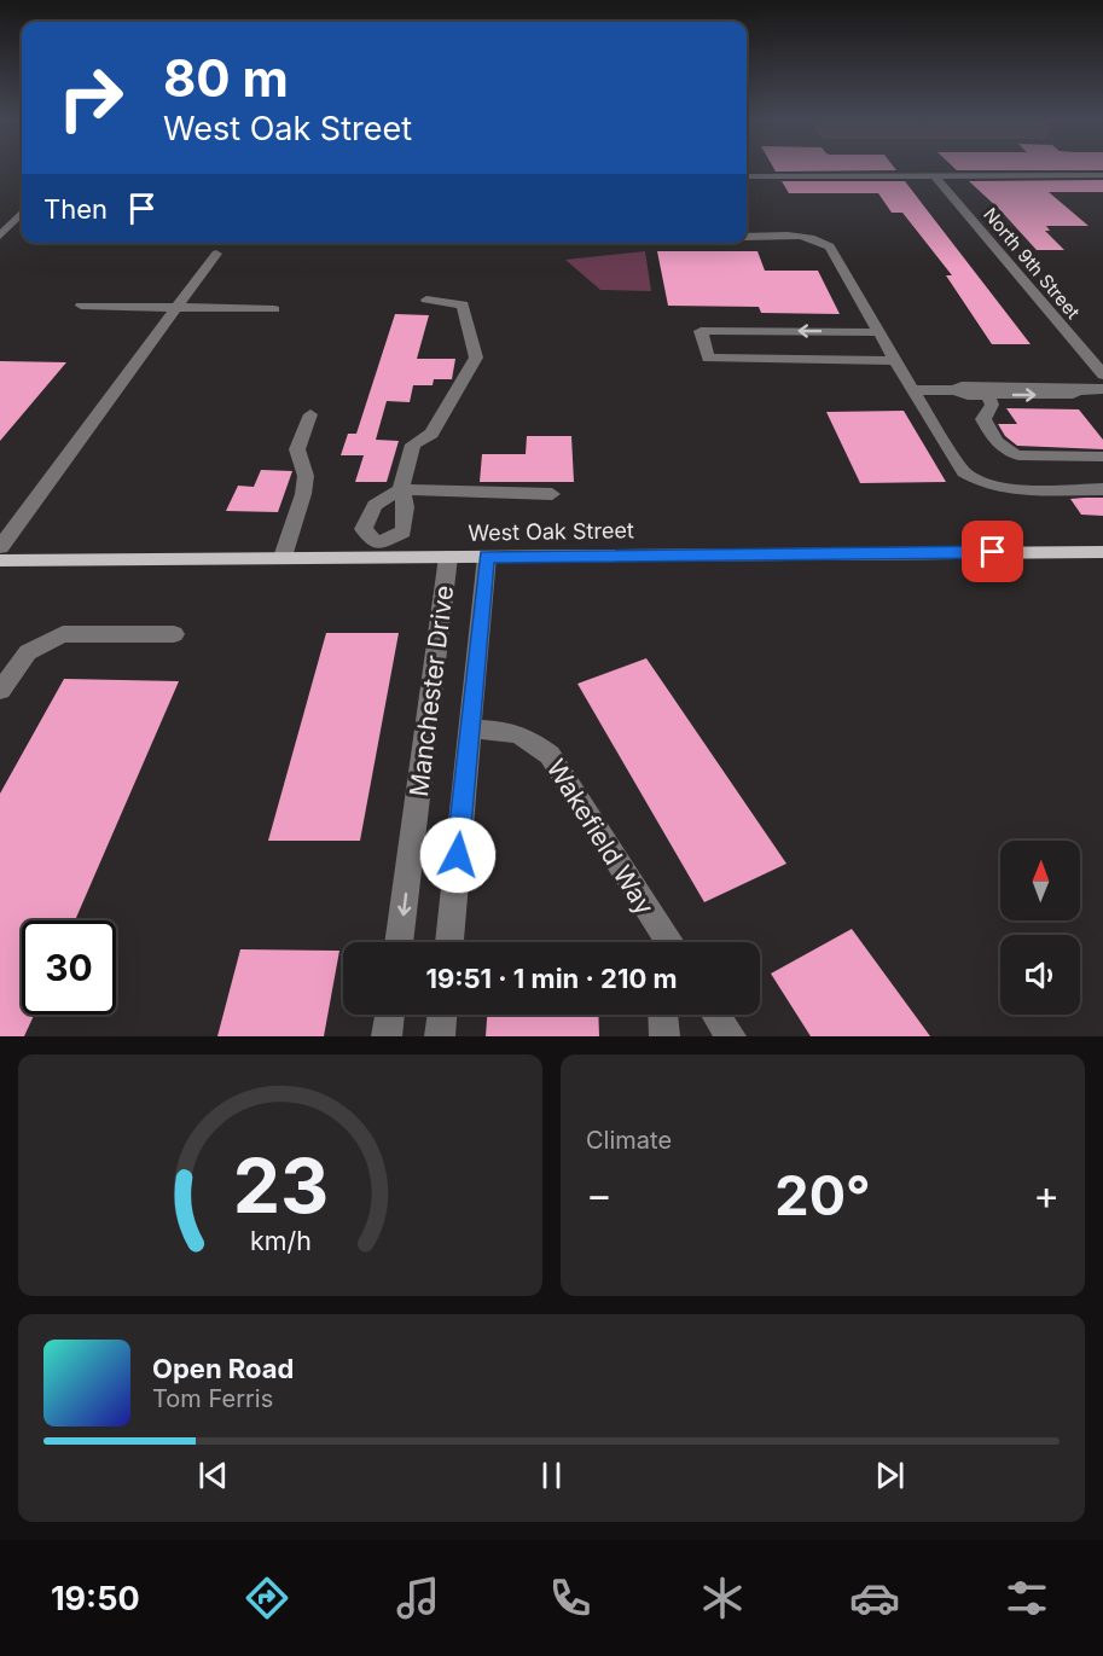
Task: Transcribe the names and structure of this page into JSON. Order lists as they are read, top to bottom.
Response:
{
  "streets": {
    "main road": ["West Oak Street"],
    "street": ["North 9th Street", "Manchester Drive", "Wakefield Way"]
  },
  "crossings": [
    ["West Oak Street", "Manchester Drive"],
    ["Manchester Drive", "Wakefield Way"]
  ],
  "north": "top",
  "page": {
    "turn": ["80 m", "West Oak Street"],
    "then": "Then",
    "limit": "30",
    "trip": "19:51 · 1 min · 210 m",
    "tile": "Climate",
    "heat": ["−", "20°", "+"],
    "song": ["Open Road", "Tom Ferris"],
    "tabs": "19:50",
    "gauge": ["23", "km/h"]
  }
}
